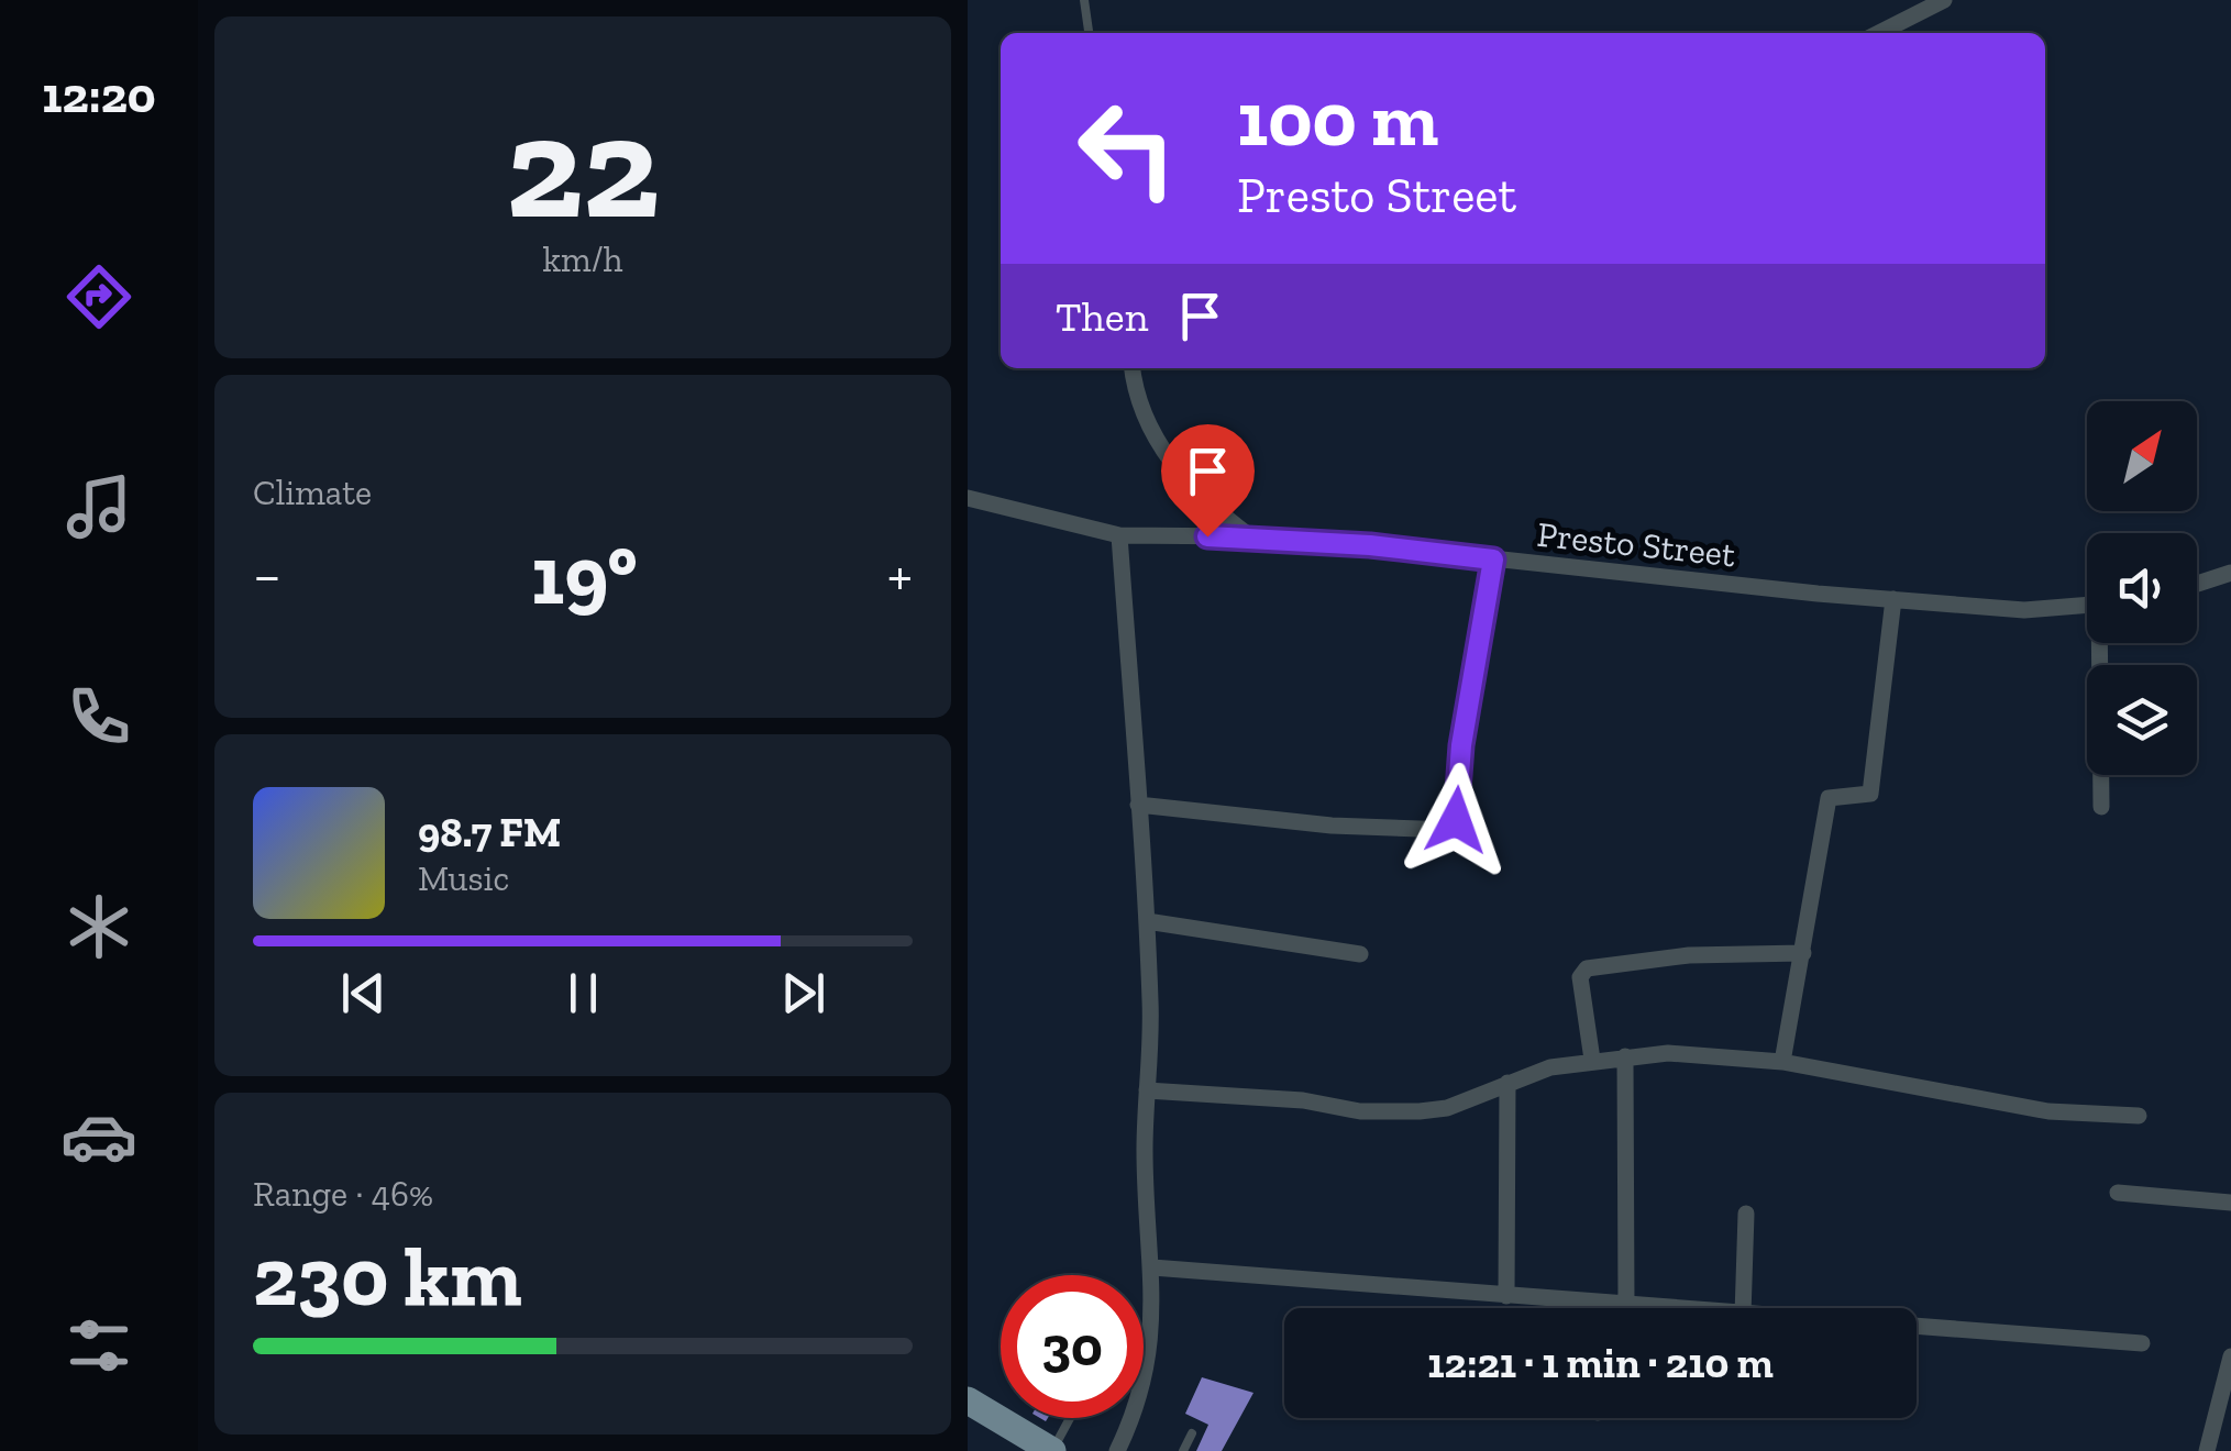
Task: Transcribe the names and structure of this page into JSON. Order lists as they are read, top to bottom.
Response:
{
  "streets": {
    "street": ["Presto Street"]
  },
  "north": "top right",
  "page": {
    "tabs": "12:20",
    "tile": [
      ["22", "km/h"],
      "Climate",
      ["Range · 46%", "230 km"]
    ],
    "turn": ["100 m", "Presto Street"],
    "then": "Then",
    "heat": ["−", "19°", "+"],
    "song": ["98.7 FM", "Music"],
    "limit": "30",
    "trip": "12:21 · 1 min · 210 m"
  }
}
